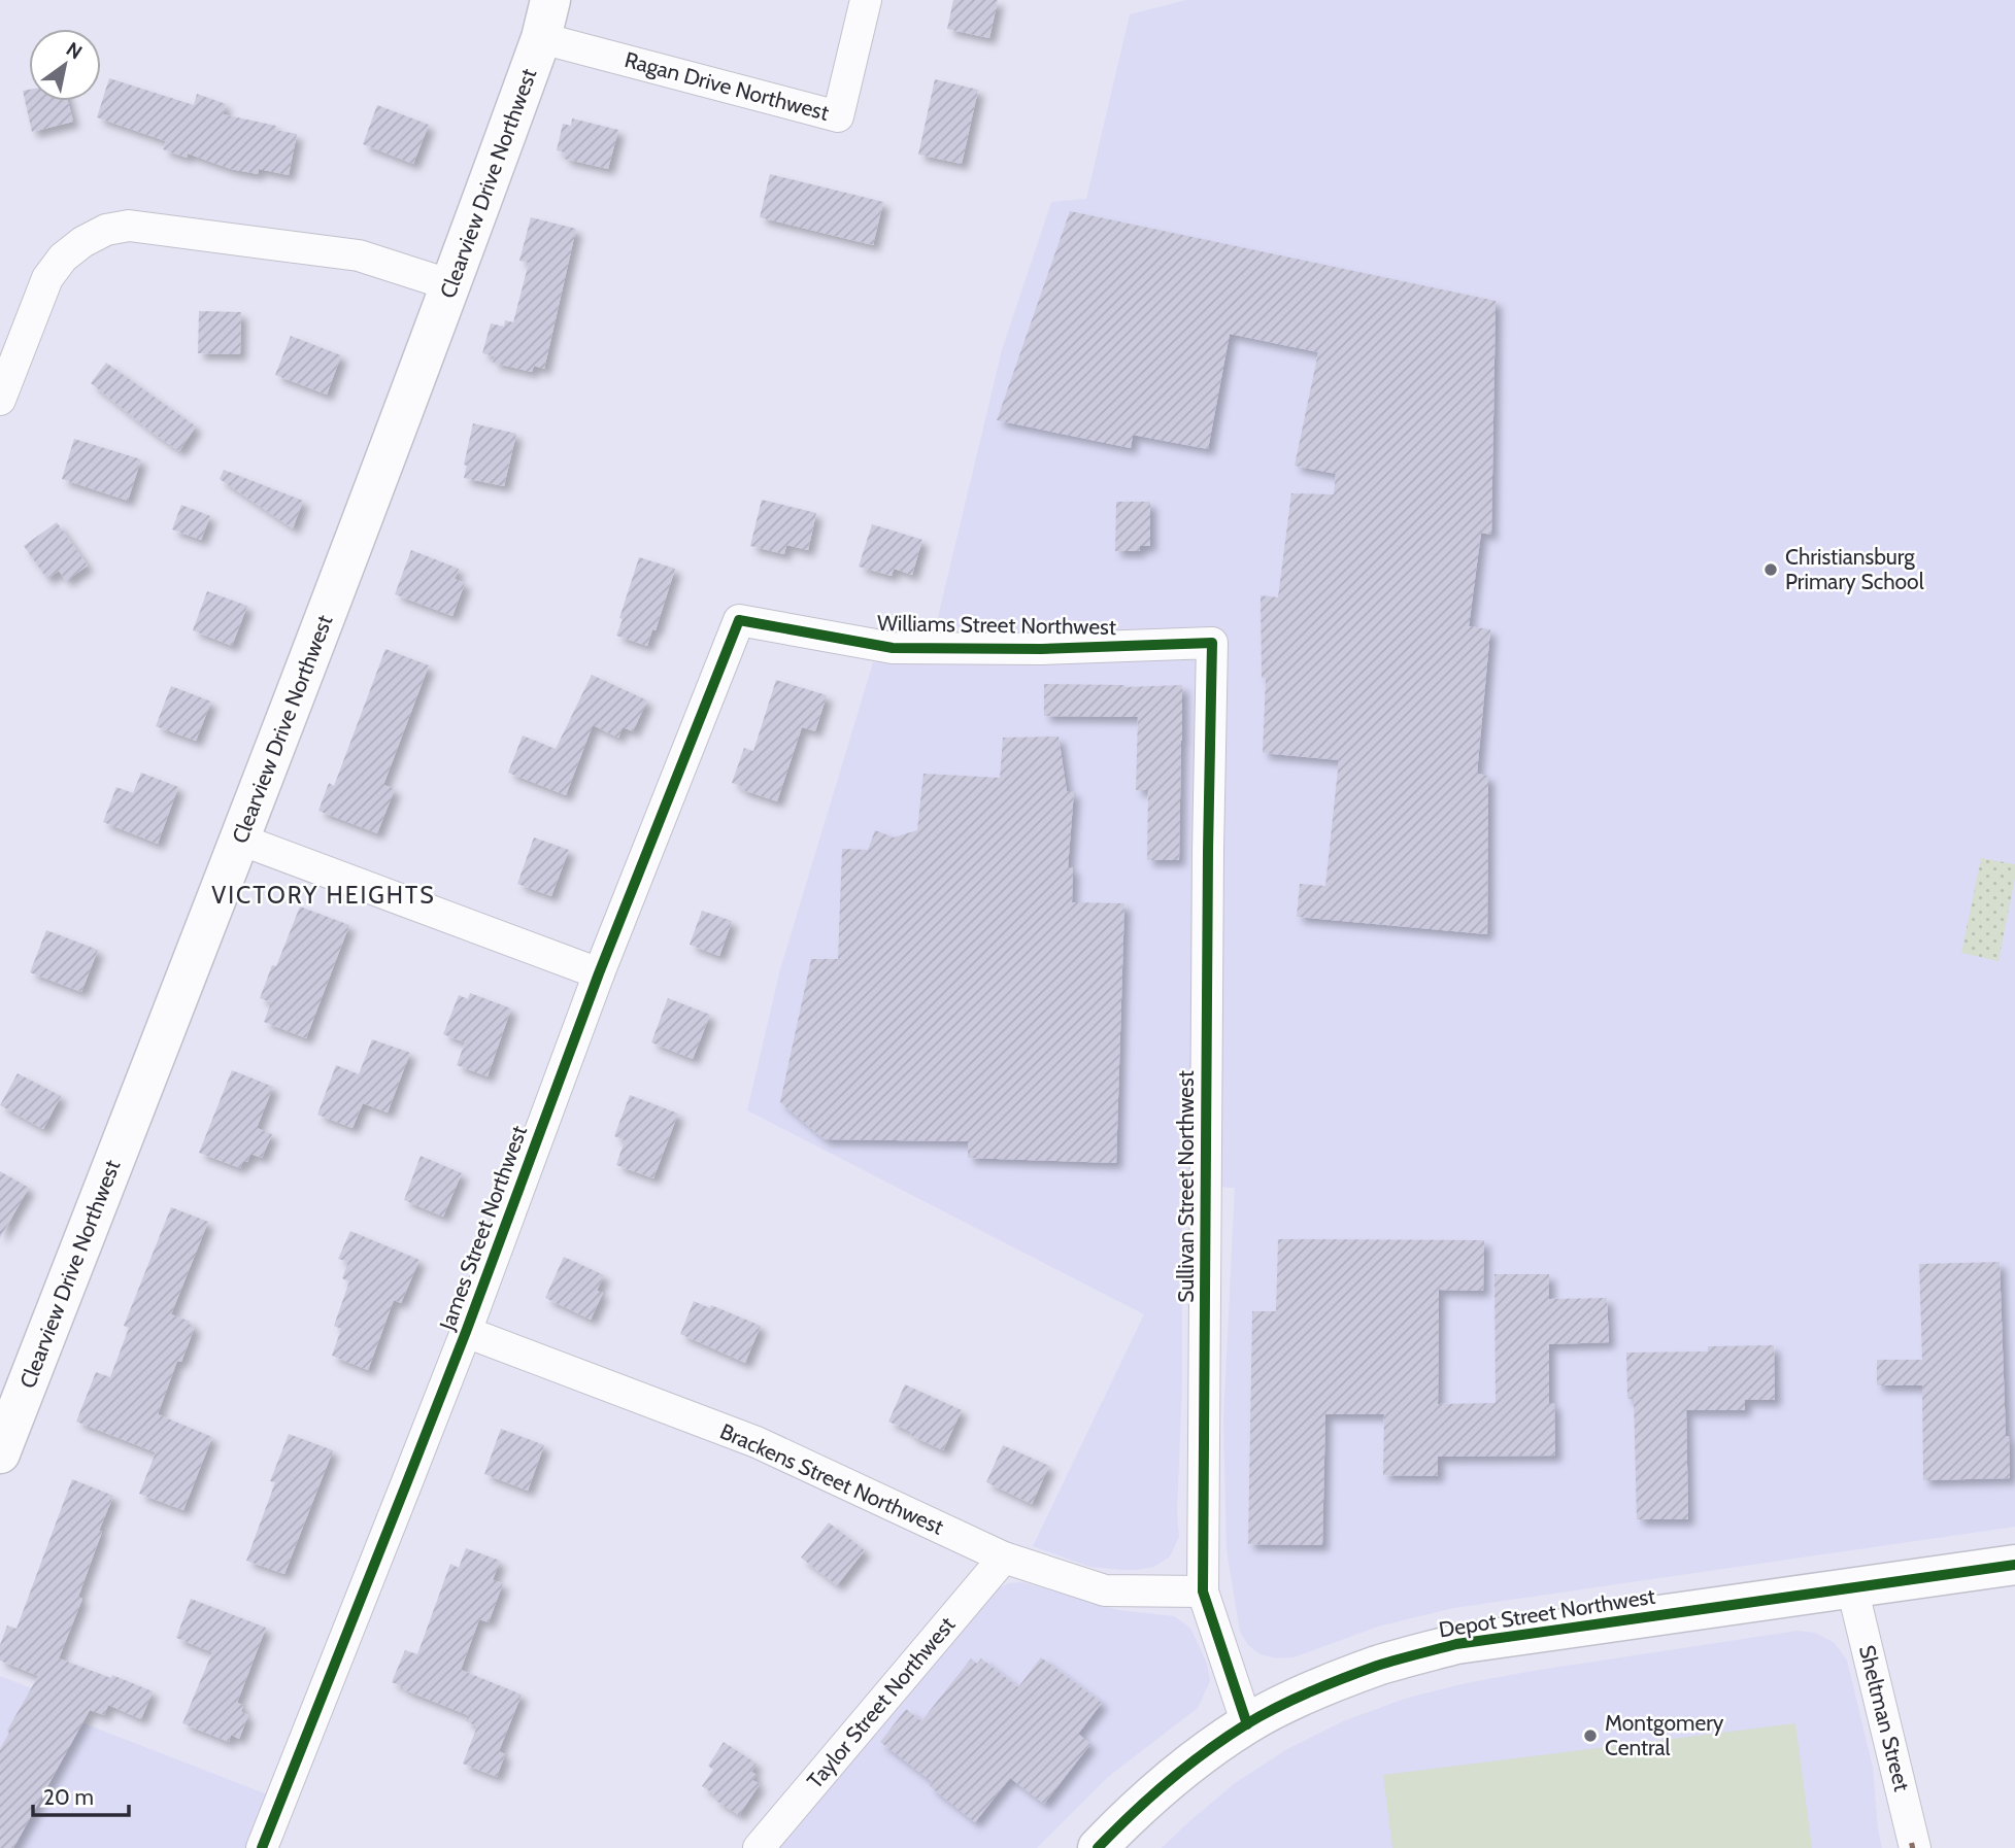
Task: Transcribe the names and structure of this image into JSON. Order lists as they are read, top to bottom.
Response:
{
  "streets": {
    "street": [
      "Ragan Drive Northwest",
      "Clearview Drive Northwest",
      "Williams Street Northwest",
      "Sullivan Street Northwest",
      "James Street Northwest",
      "Brackens Street Northwest",
      "Depot Street Northwest",
      "Taylor Street Northwest",
      "Sheltman Street"
    ]
  },
  "crossings": [
    ["Ragan Drive Northwest", "Clearview Drive Northwest"],
    ["Williams Street Northwest", "Sullivan Street Northwest"],
    ["Williams Street Northwest", "James Street Northwest"],
    ["Sullivan Street Northwest", "Brackens Street Northwest"],
    ["Sullivan Street Northwest", "Depot Street Northwest"],
    ["James Street Northwest", "Brackens Street Northwest"],
    ["Brackens Street Northwest", "Taylor Street Northwest"],
    ["Depot Street Northwest", "Sheltman Street"]
  ],
  "districts": ["VICTORY HEIGHTS"],
  "places": ["Christiansburg Primary School", "Montgomery Central"],
  "scale_bar": "20 m",
  "north": "top right"
}
